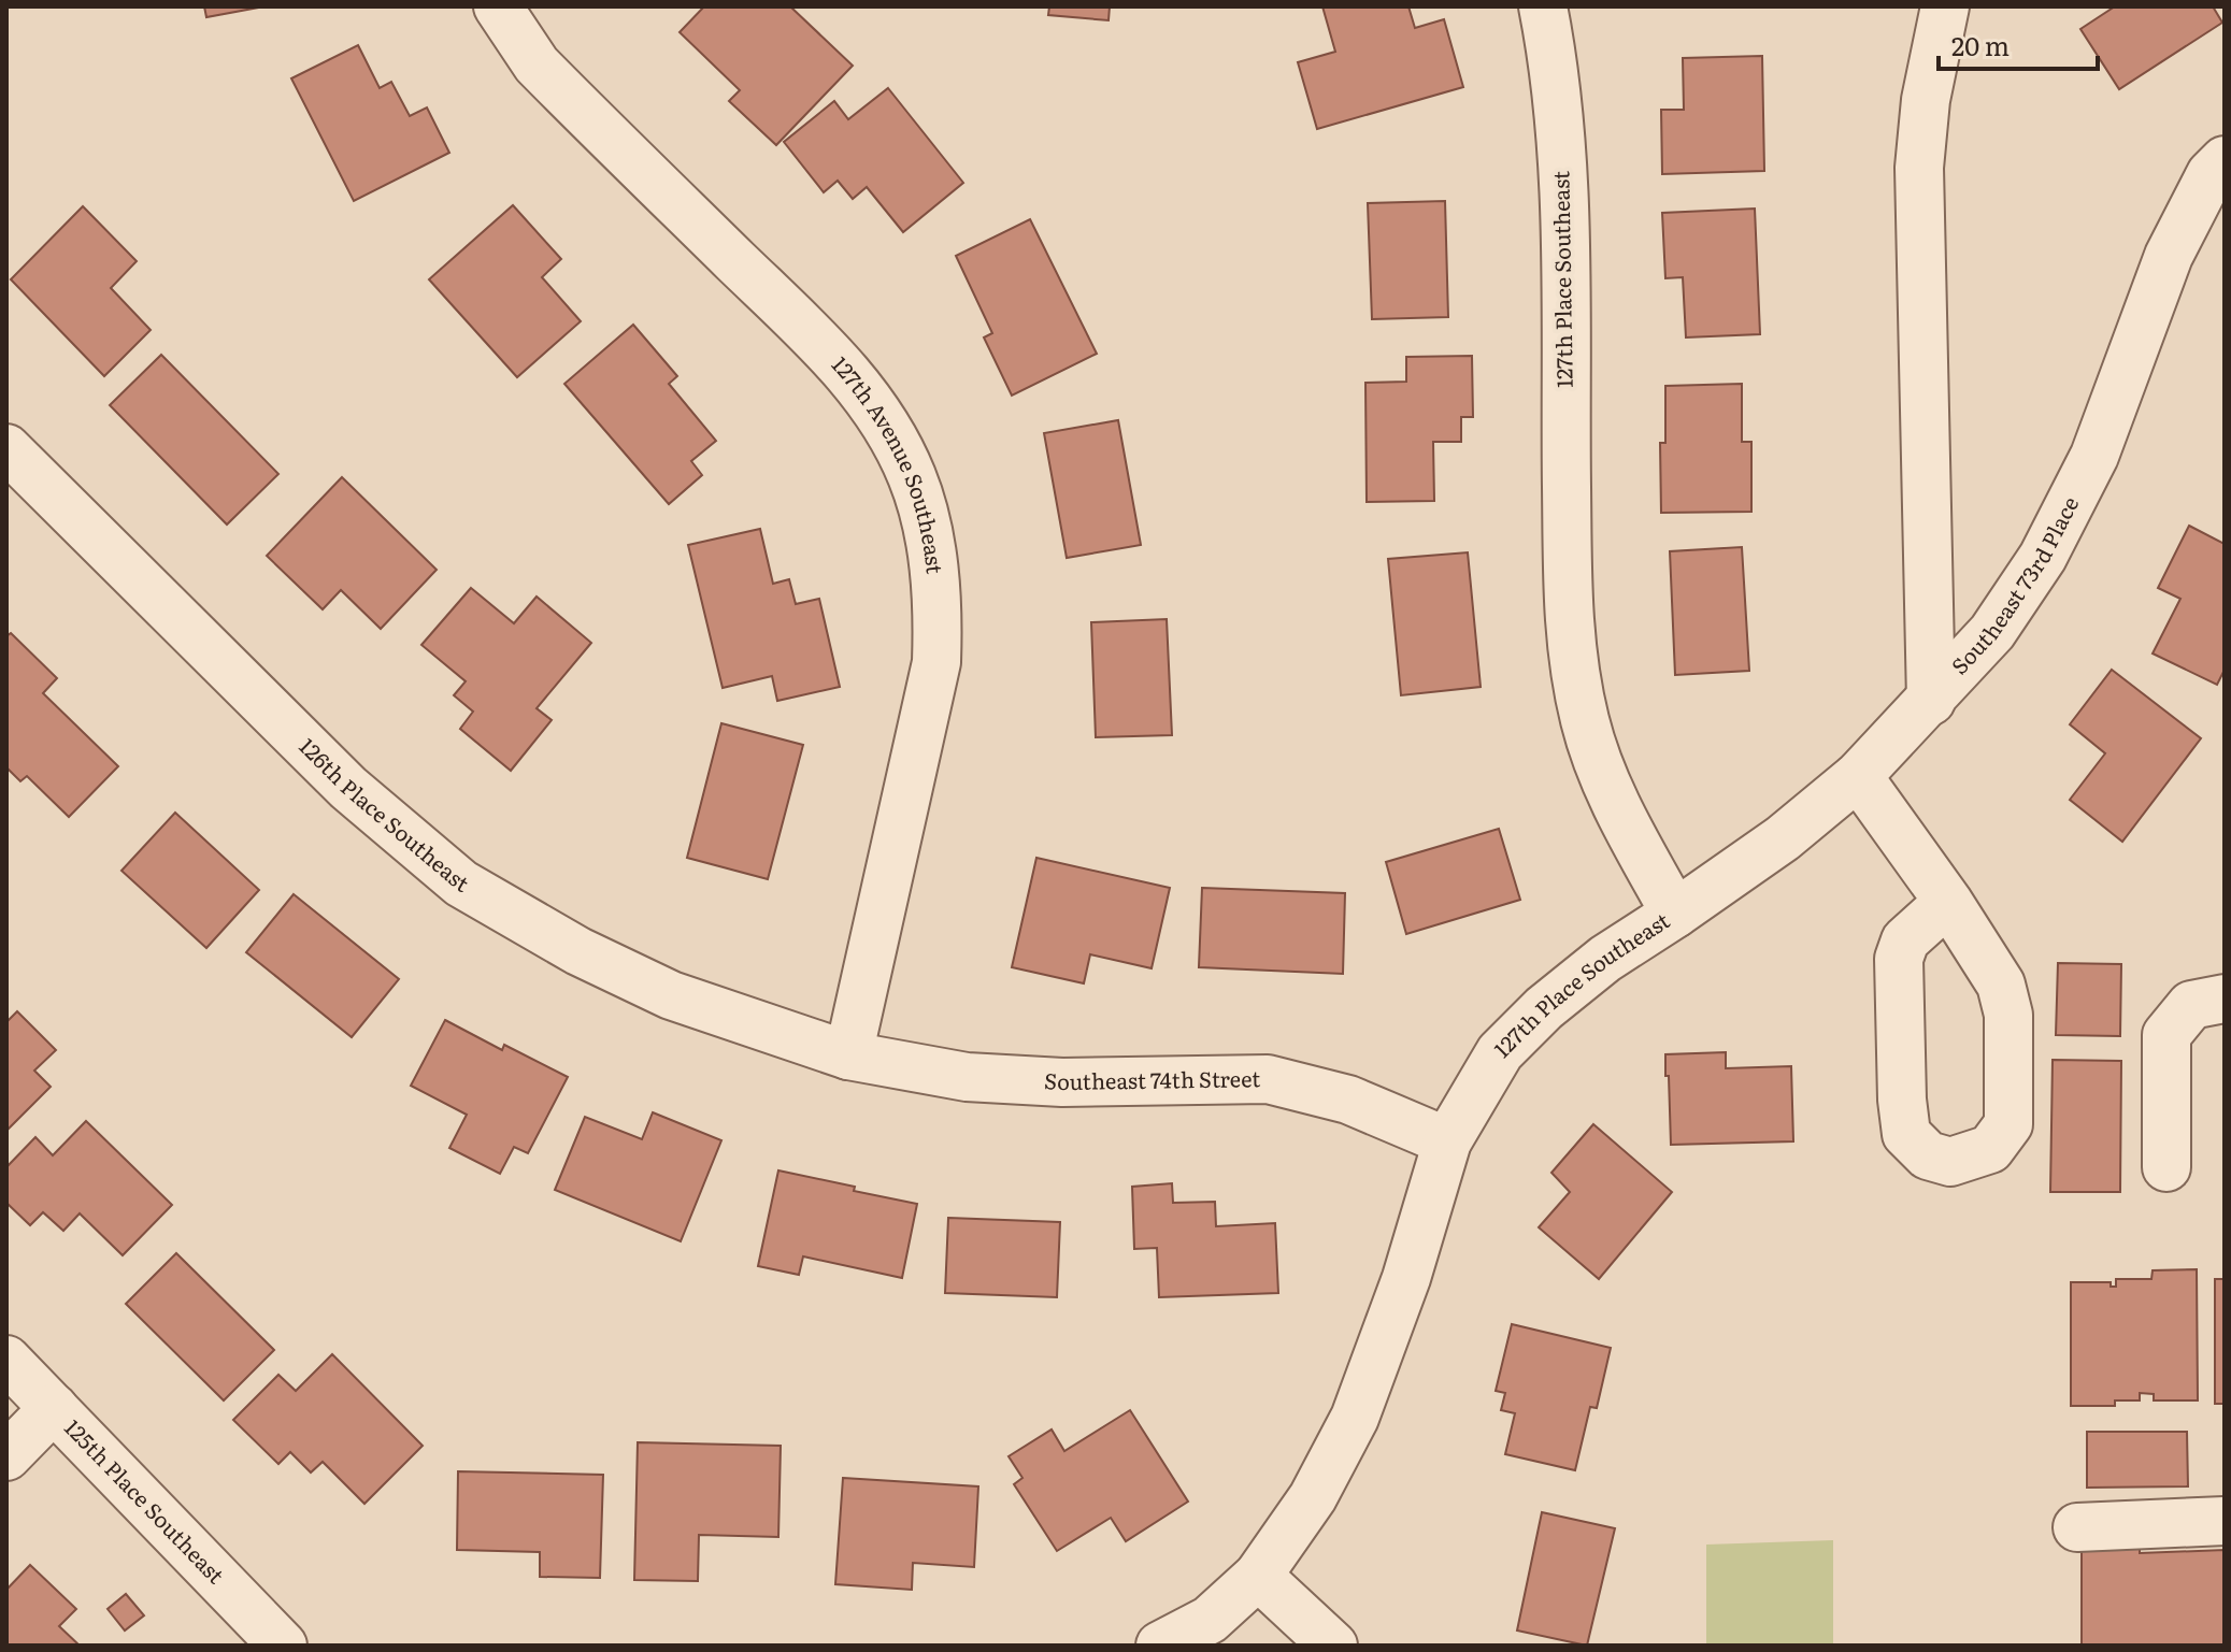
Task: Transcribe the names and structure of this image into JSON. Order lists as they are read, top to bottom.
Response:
{
  "streets": {
    "street": [
      "127th Place Southeast",
      "127th Avenue Southeast",
      "Southeast 73rd Place",
      "126th Place Southeast",
      "Southeast 74th Street",
      "125th Place Southeast"
    ]
  },
  "crossings": [
    ["127th Place Southeast", "Southeast 73rd Place"],
    ["127th Place Southeast", "Southeast 74th Street"],
    ["127th Avenue Southeast", "126th Place Southeast"],
    ["127th Avenue Southeast", "Southeast 74th Street"],
    ["126th Place Southeast", "Southeast 74th Street"]
  ],
  "scale_bar": "20 m"
}
